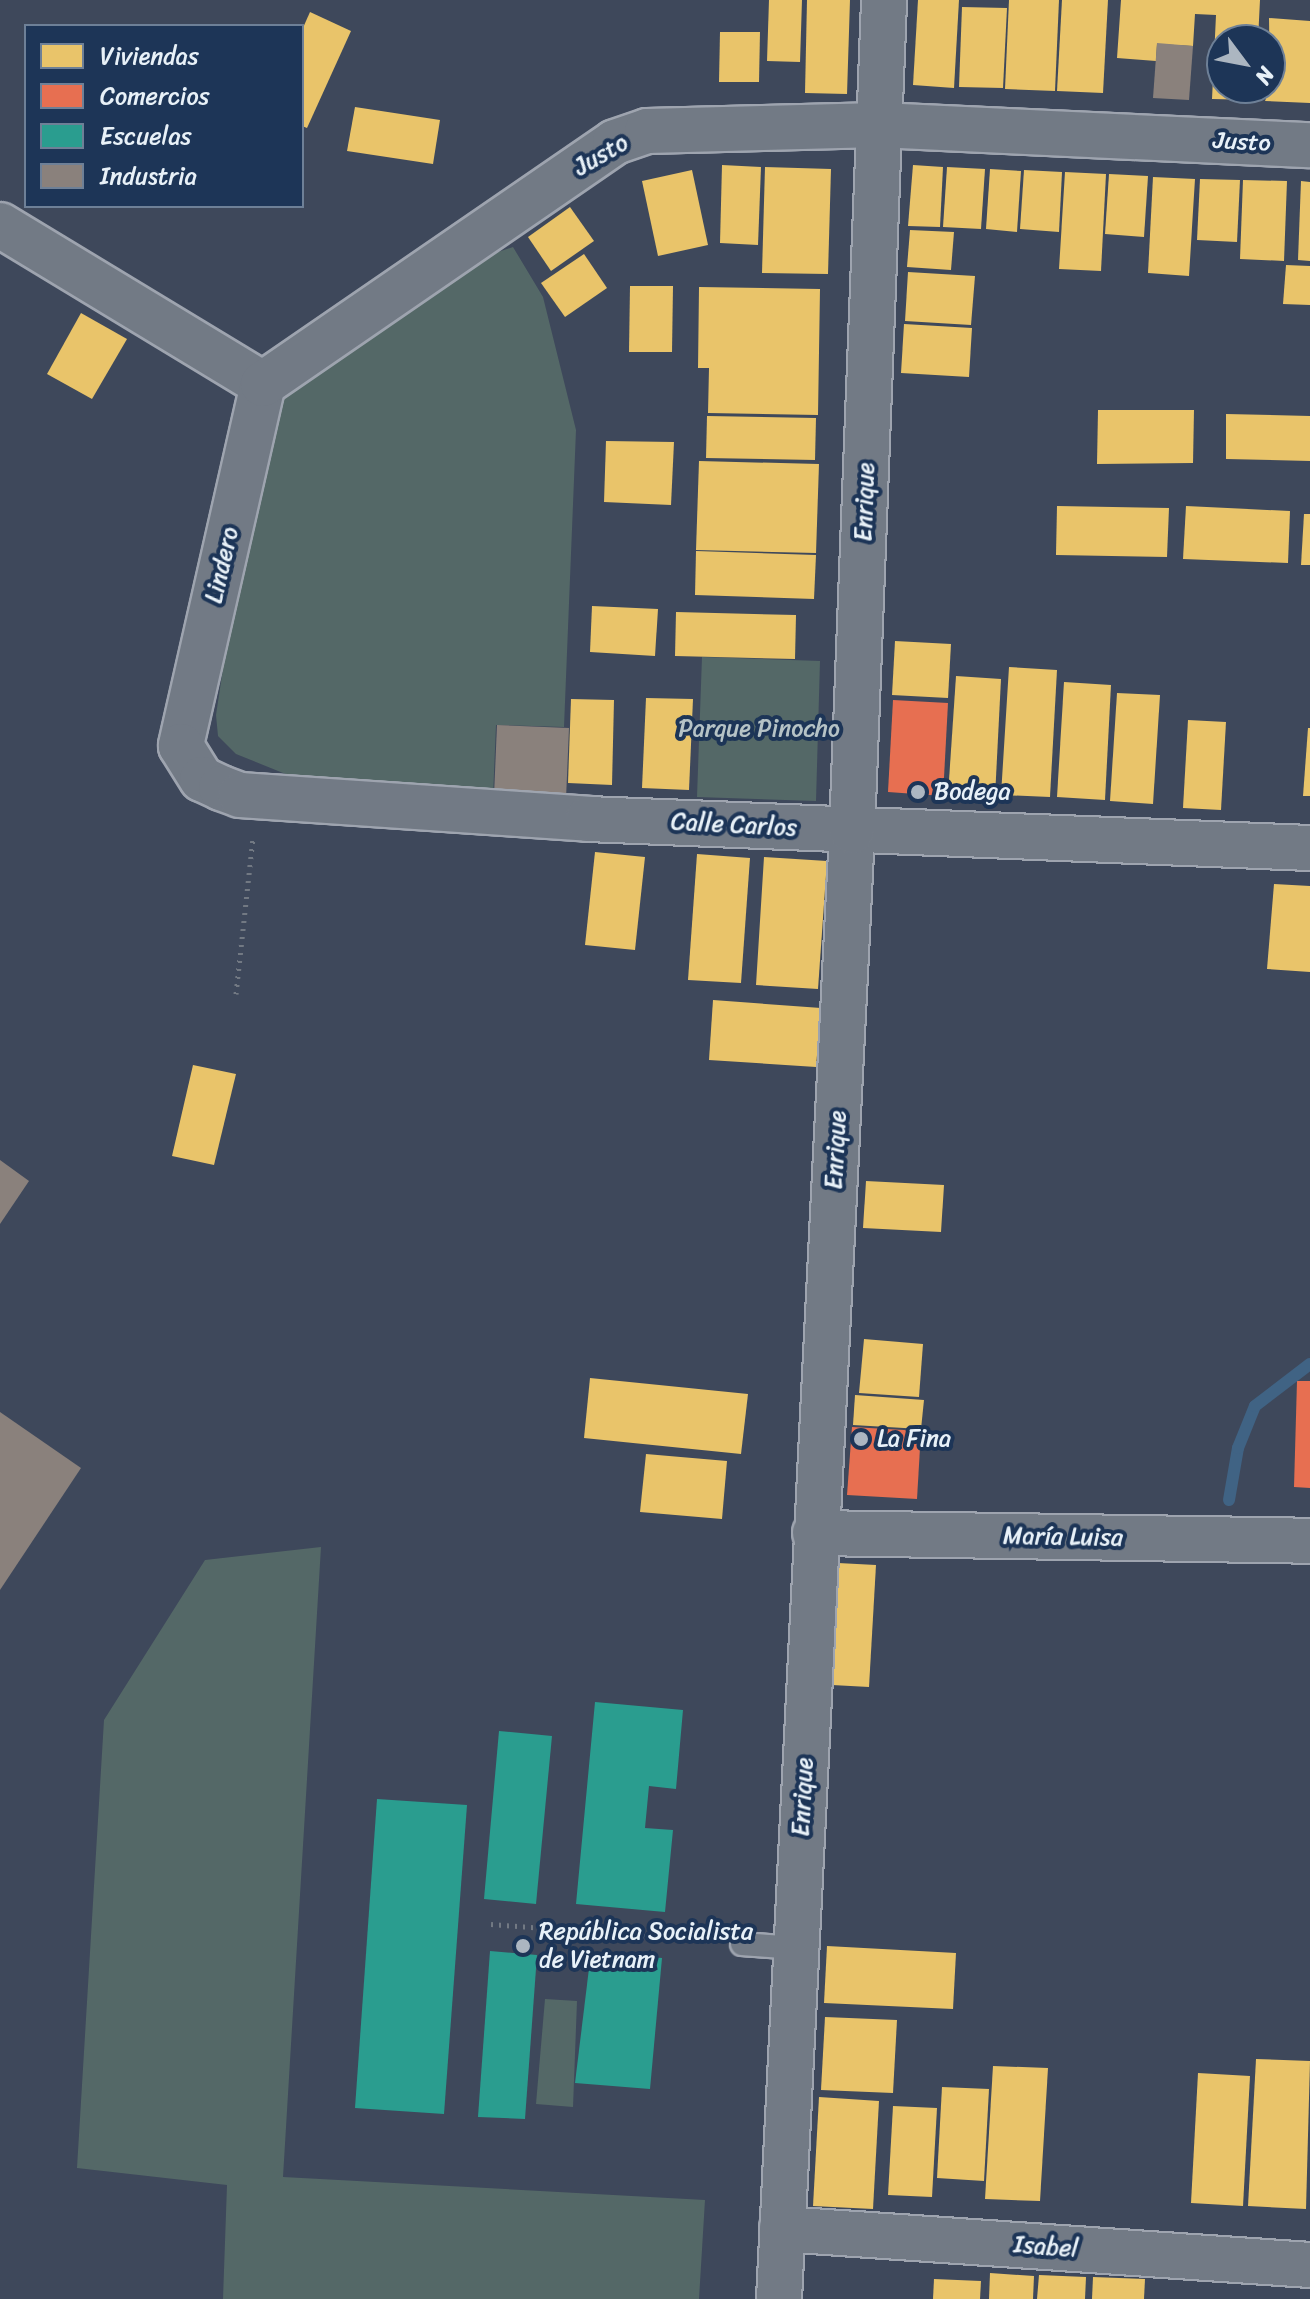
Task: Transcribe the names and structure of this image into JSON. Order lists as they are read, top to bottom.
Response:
{
  "streets": {
    "street": [
      "Justo",
      "Enrique",
      "Lindero",
      "Calle Carlos",
      "María Luisa",
      "Isabel"
    ]
  },
  "crossings": [
    ["Justo", "Enrique"],
    ["Justo", "Lindero"],
    ["Enrique", "Calle Carlos"],
    ["Enrique", "María Luisa"],
    ["Enrique", "Isabel"],
    ["Lindero", "Calle Carlos"]
  ],
  "parks": ["Parque Pinocho"],
  "places": ["Bodega", "La Fina", "República Socialista de Vietnam"],
  "legend": [
    "Viviendas",
    "Comercios",
    "Escuelas",
    "Industria"
  ],
  "north": "bottom right"
}
